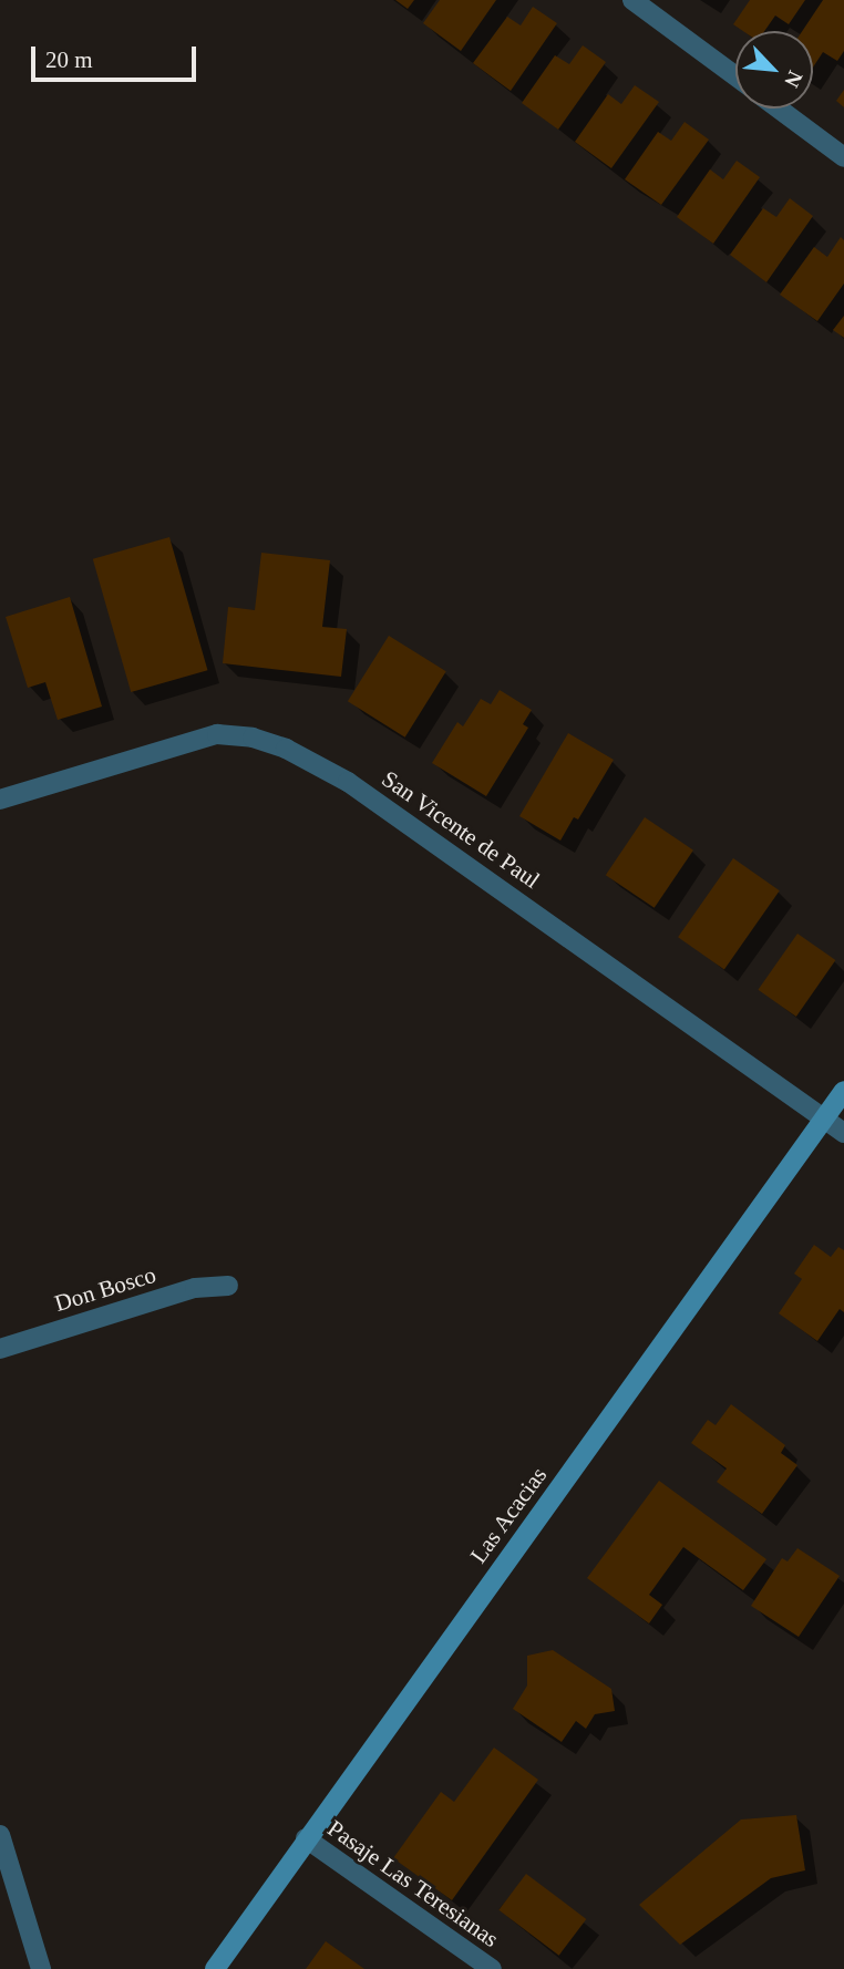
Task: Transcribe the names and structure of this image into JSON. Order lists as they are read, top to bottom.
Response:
{
  "streets": {
    "street": [
      "San Vicente de Paul",
      "Don Bosco",
      "Las Acacias",
      "Pasaje Las Teresianas"
    ]
  },
  "crossings": [
    ["San Vicente de Paul", "Las Acacias"],
    ["Las Acacias", "Pasaje Las Teresianas"]
  ],
  "scale_bar": "20 m",
  "north": "bottom right"
}
